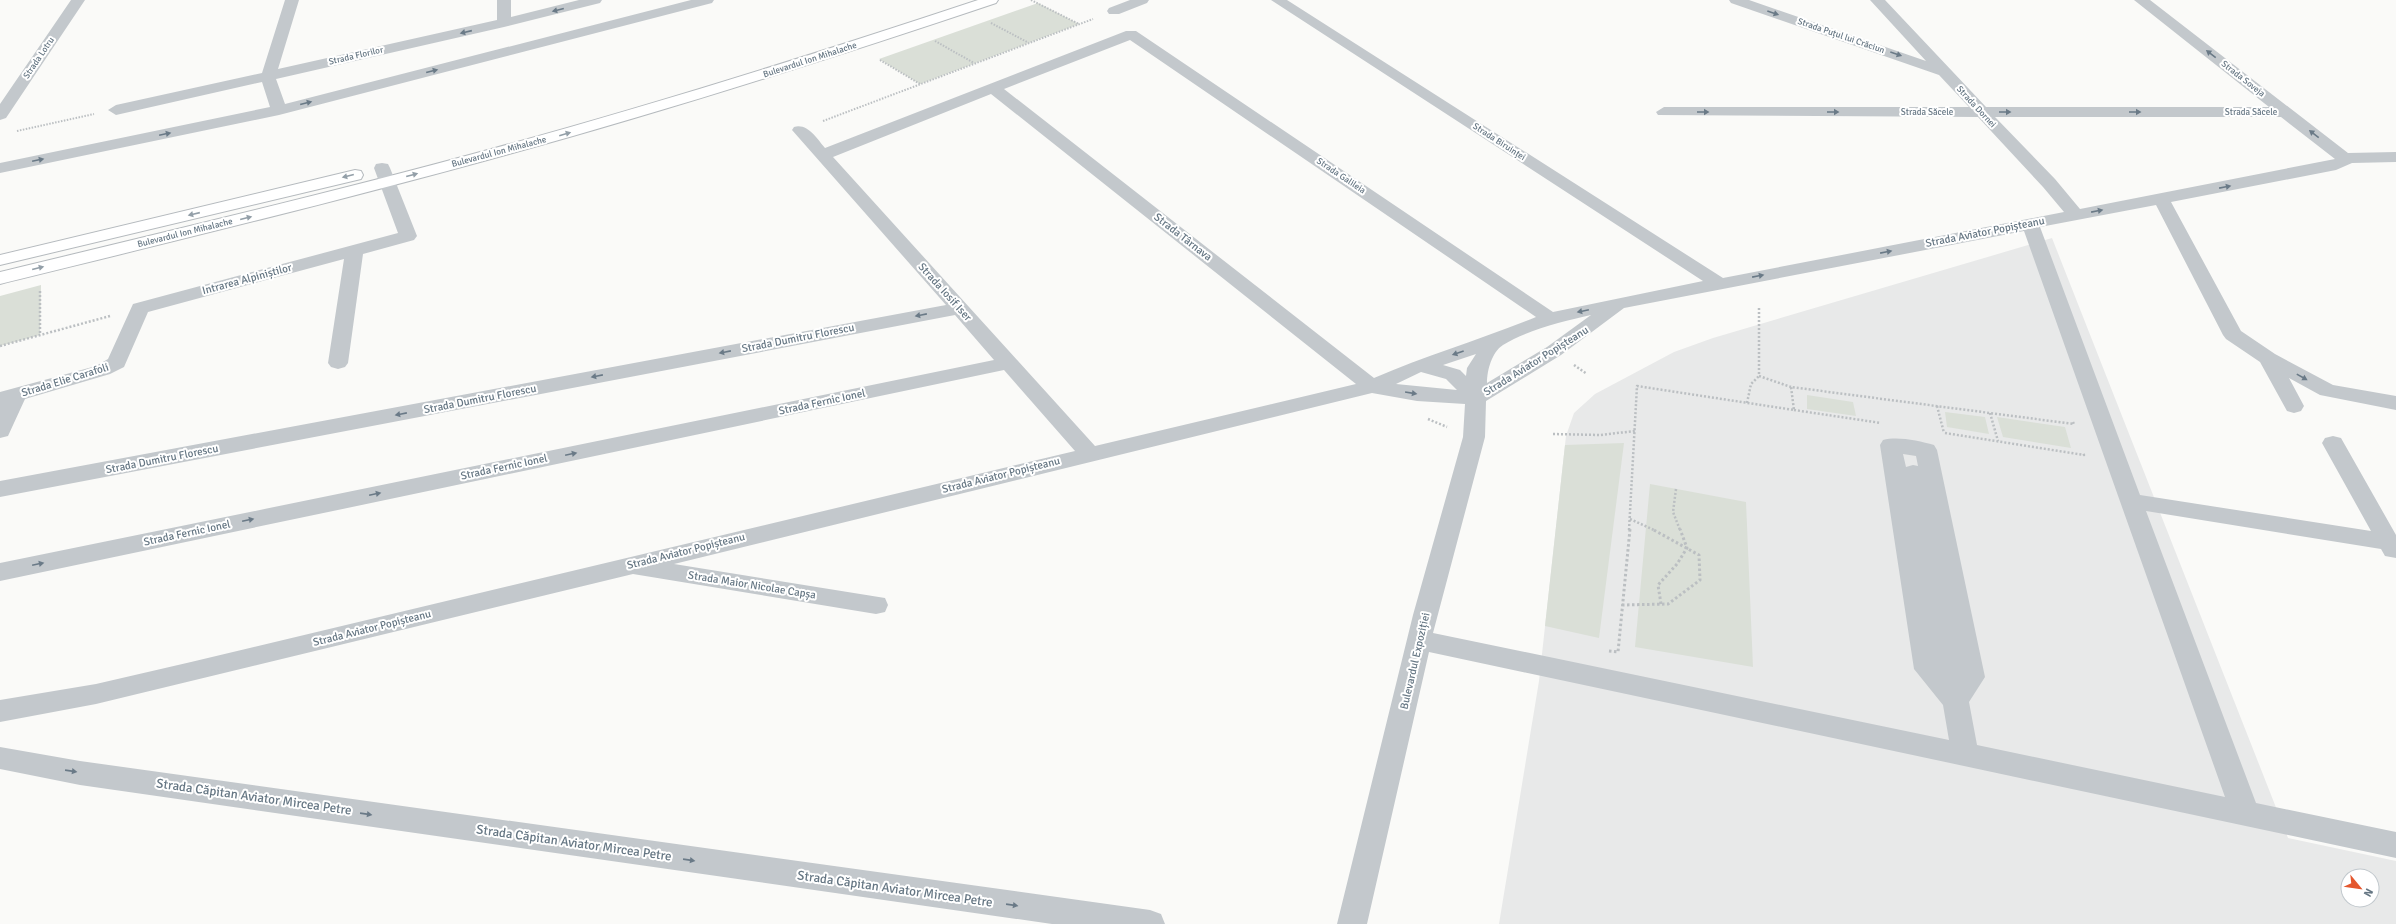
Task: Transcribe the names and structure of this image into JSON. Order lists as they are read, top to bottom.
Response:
{
  "streets": {
    "main road": ["Bulevardul Ion Mihalache"],
    "street": [
      "Strada Puțul lui Crăciun",
      "Strada Florilor",
      "Strada Lotru",
      "Strada Soveja",
      "Strada Dornei",
      "Strada Săcele",
      "Strada Biruinței",
      "Strada Galileia",
      "Strada Aviator Popișteanu",
      "Strada Târnava",
      "Intrarea Alpiniștilor",
      "Strada Iosif Iser",
      "Strada Dumitru Florescu",
      "Strada Elie Carafoli",
      "Strada Fernic Ionel",
      "Strada Maior Nicolae Capșa",
      "Bulevardul Expoziției",
      "Strada Căpitan Aviator Mircea Petre"
    ]
  },
  "crossings": [
    ["Strada Puțul lui Crăciun", "Strada Dornei"],
    ["Bulevardul Ion Mihalache", "Intrarea Alpiniștilor"],
    ["Strada Soveja", "Strada Săcele"],
    ["Strada Soveja", "Strada Aviator Popișteanu"],
    ["Strada Dornei", "Strada Săcele"],
    ["Strada Dornei", "Strada Aviator Popișteanu"],
    ["Strada Biruinței", "Strada Aviator Popișteanu"],
    ["Strada Galileia", "Strada Aviator Popișteanu"],
    ["Strada Galileia", "Strada Târnava"],
    ["Strada Aviator Popișteanu", "Strada Târnava"],
    ["Strada Aviator Popișteanu", "Strada Iosif Iser"],
    ["Strada Aviator Popișteanu", "Strada Maior Nicolae Capșa"],
    ["Strada Aviator Popișteanu", "Bulevardul Expoziției"],
    ["Intrarea Alpiniștilor", "Strada Elie Carafoli"],
    ["Strada Iosif Iser", "Strada Dumitru Florescu"],
    ["Strada Iosif Iser", "Strada Fernic Ionel"]
  ],
  "one_way": [
    "Strada Puțul lui Crăciun",
    "Strada Săcele",
    "Strada Dumitru Florescu",
    "Strada Fernic Ionel",
    "Strada Căpitan Aviator Mircea Petre"
  ],
  "north": "bottom right"
}
